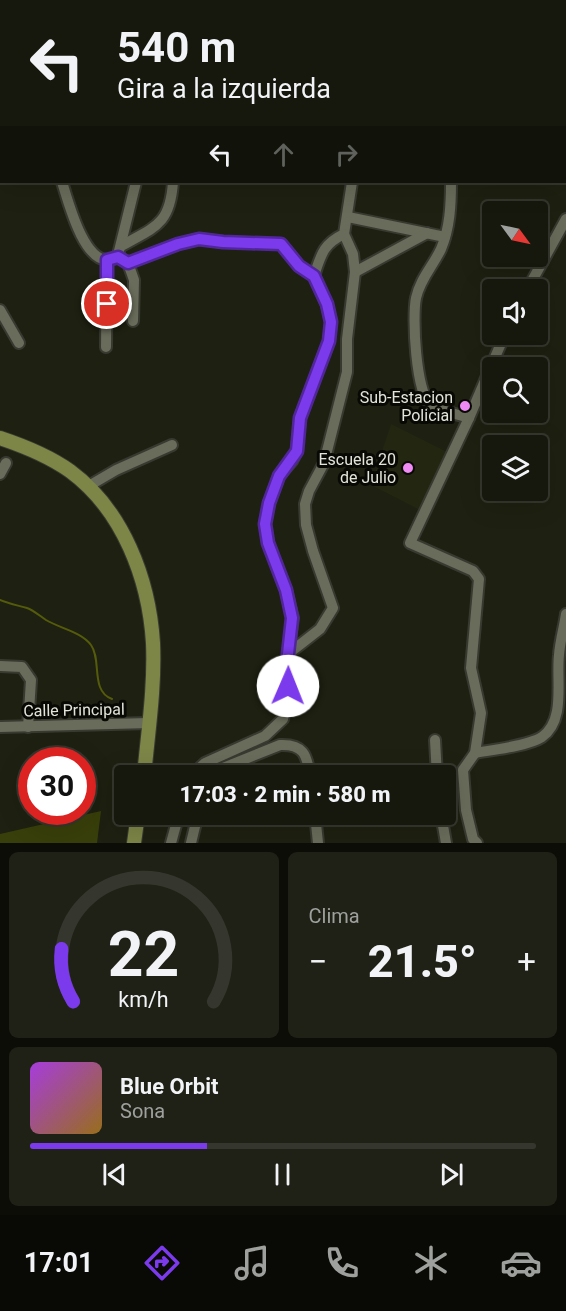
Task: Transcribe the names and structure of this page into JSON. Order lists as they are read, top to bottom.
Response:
{
  "streets": {
    "street": ["Calle Principal"]
  },
  "places": ["Sub-Estacion Policial", "Escuela 20 de Julio"],
  "north": "bottom right",
  "page": {
    "turn": ["540 m", "Gira a la izquierda"],
    "limit": "30",
    "trip": "17:03 · 2 min · 580 m",
    "tile": "Clima",
    "heat": ["−", "21.5°", "+"],
    "song": ["Blue Orbit", "Sona"],
    "tabs": "17:01",
    "gauge": ["22", "km/h"]
  }
}
